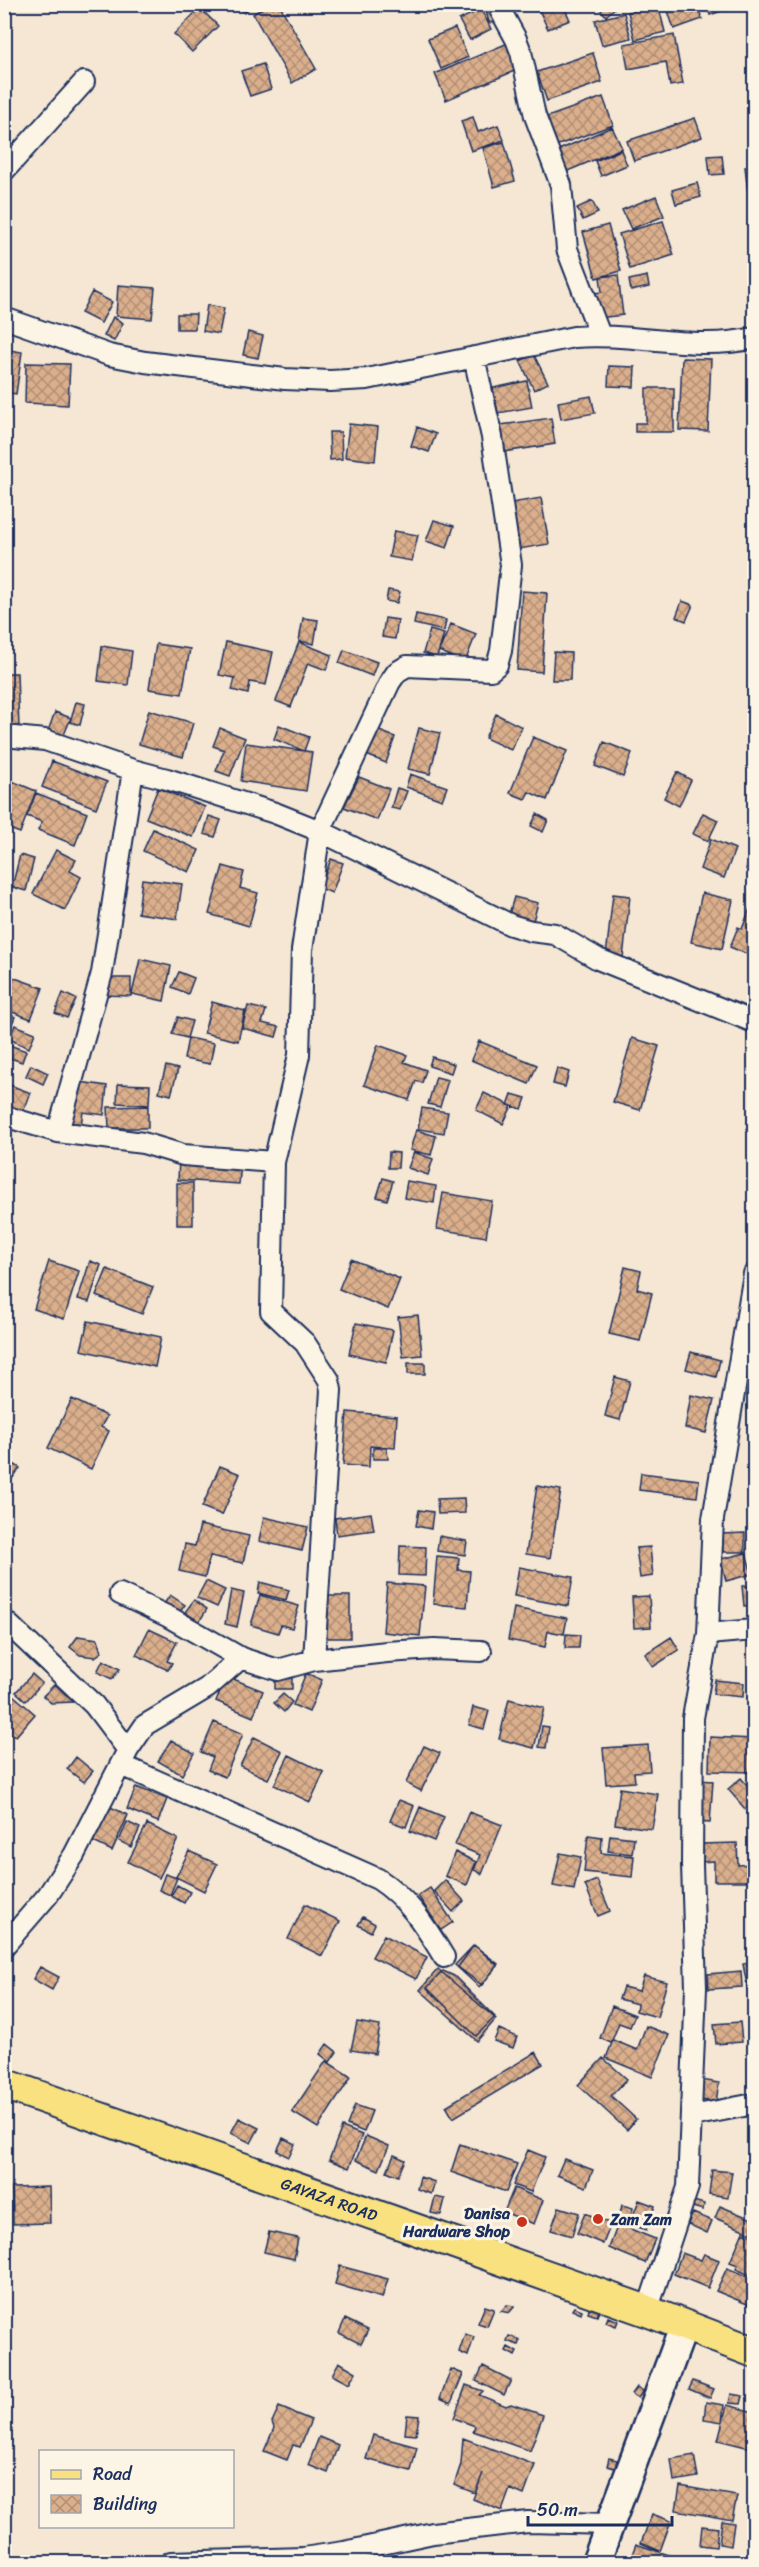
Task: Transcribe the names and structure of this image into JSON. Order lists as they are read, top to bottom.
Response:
{
  "streets": {
    "main road": ["GAYAZA ROAD"]
  },
  "places": ["Zam Zam", "Danisa Hardware Shop"],
  "legend": ["Road", "Building"],
  "scale_bar": "50 m"
}
